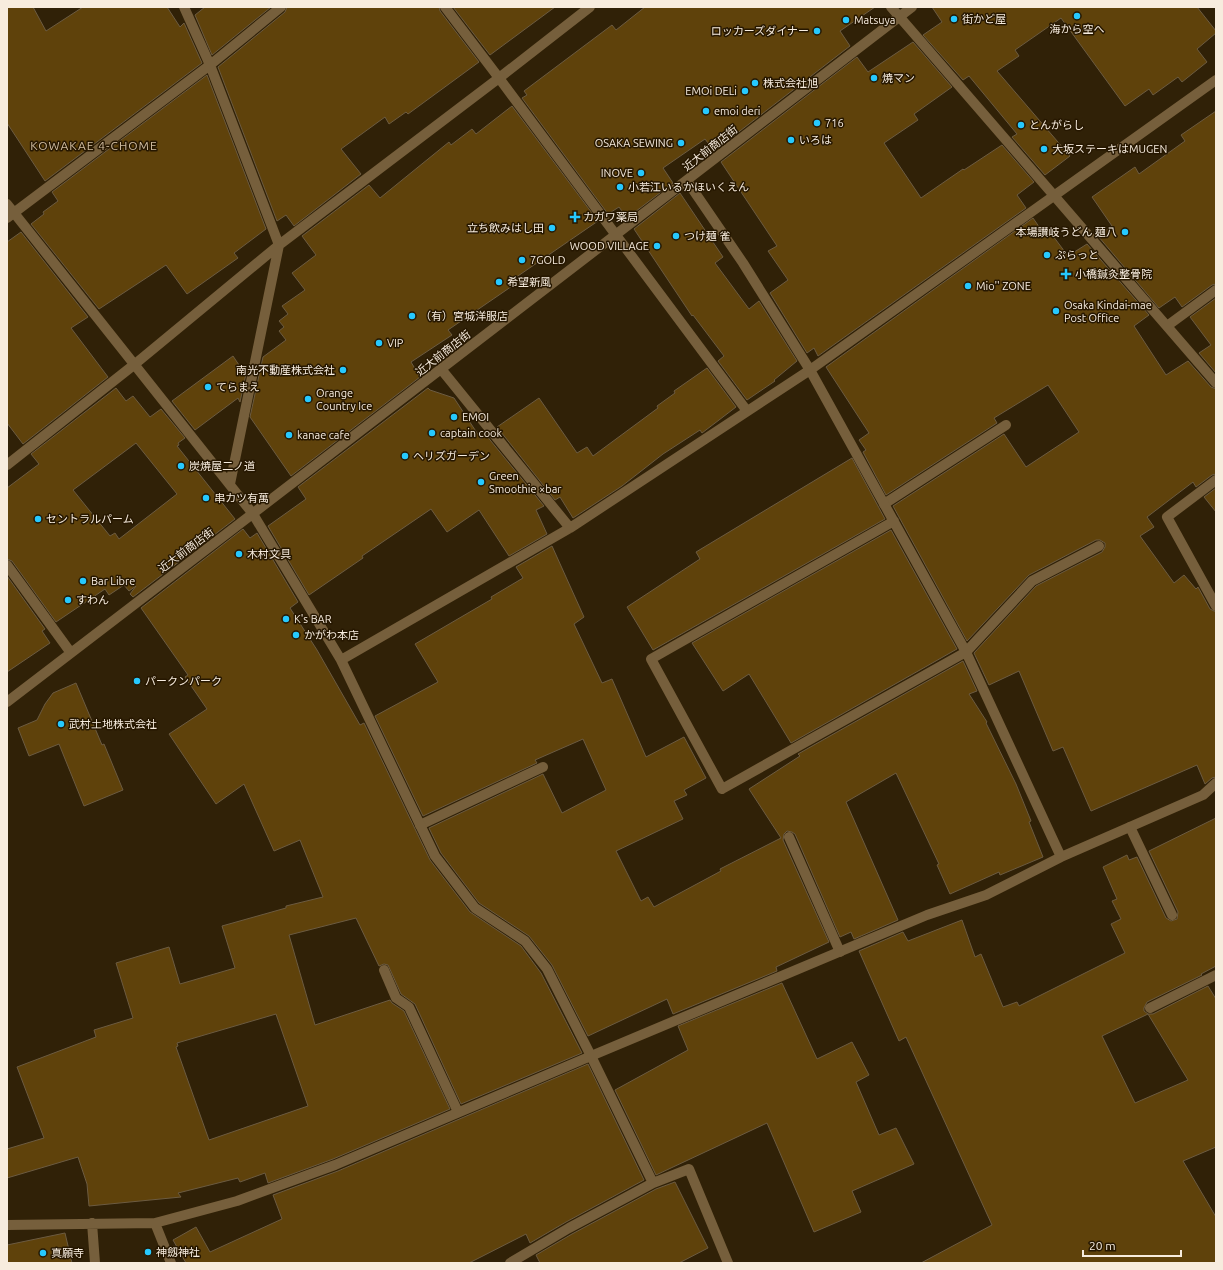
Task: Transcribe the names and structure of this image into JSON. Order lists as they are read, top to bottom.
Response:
{
  "streets": {
    "street": ["近大前商店街"]
  },
  "districts": ["KOWAKAE 4-CHOME"],
  "places": {
    "other": [
      "海から空へ",
      "街かど屋",
      "Matsuya",
      "ロッカーズダイナー",
      "焼マン",
      "株式会社旭",
      "EMOi DELi",
      "emoi deri",
      "716",
      "とんがらし",
      "いろは",
      "OSAKA SEWING",
      "大坂ステーキはMUGEN",
      "INOVE",
      "小若江いるかほいくえん",
      "立ち飲みはし田",
      "本場讃岐うどん 麺八",
      "つけ麺 雀",
      "WOOD VILLAGE",
      "ぷらっと",
      "7GOLD",
      "希望新風",
      "Mio'' ZONE",
      "Osaka Kindai-mae Post Office",
      "（有）宮城洋服店",
      "VIP",
      "南光不動産株式会社",
      "てらまえ",
      "Orange Country Ice",
      "EMOI",
      "captain cook",
      "kanae cafe",
      "ヘリズガーデン",
      "炭焼屋二ノ道",
      "Green Smoothie ×bar",
      "串カツ有萬",
      "セントラルパーム",
      "木村文具",
      "Bar Libre",
      "すわん",
      "K's BAR",
      "かがわ本店",
      "パークンパーク",
      "武村土地株式会社",
      "神劔神社",
      "真願寺"
    ],
    "health": ["カガワ薬局", "小橋鍼灸整骨院"]
  },
  "scale_bar": "20 m"
}
